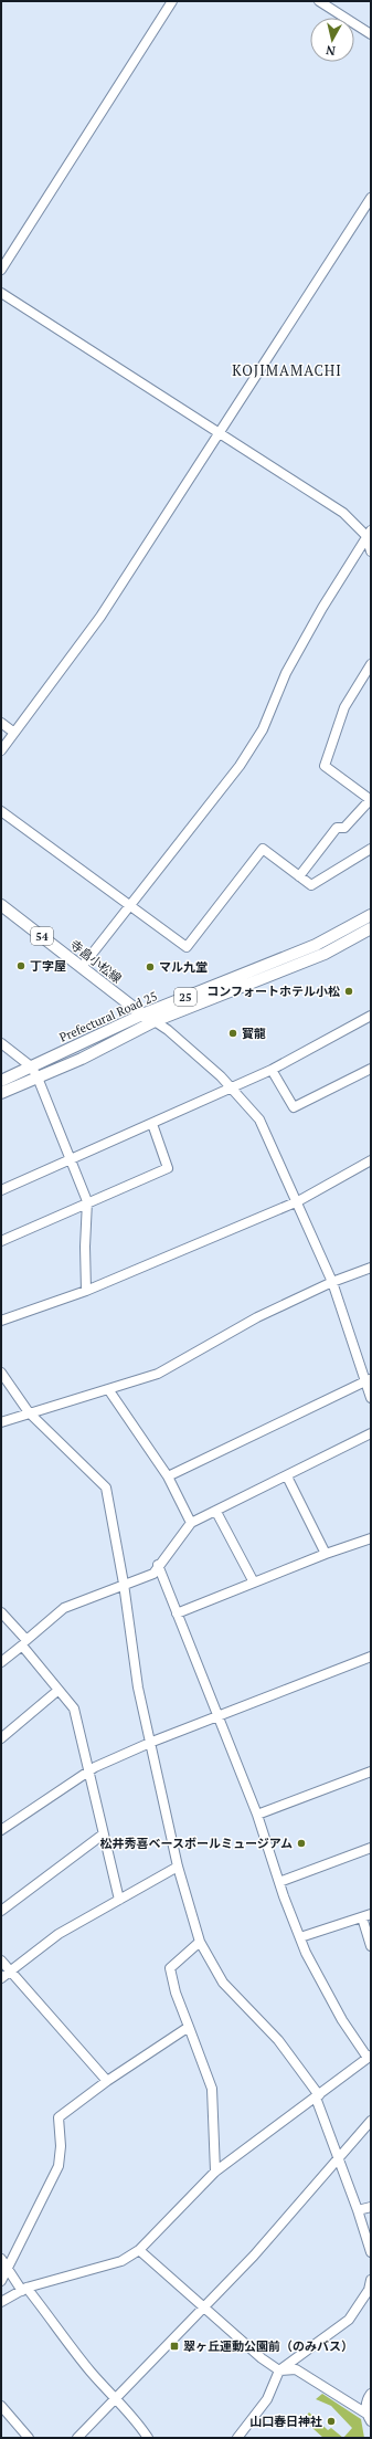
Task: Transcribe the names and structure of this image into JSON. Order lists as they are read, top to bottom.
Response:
{
  "streets": {
    "main road": [
      "54",
      "寺畠小松線",
      "25",
      "Prefectural Road 25"
    ]
  },
  "crossings": [
    ["寺畠小松線", "Prefectural Road 25"]
  ],
  "districts": ["KOJIMAMACHI"],
  "places": {
    "other": [
      "丁字屋",
      "マル九堂",
      "コンフォートホテル小松",
      "寳龍",
      "松井秀喜ベースボールミュージアム",
      "山口春日神社"
    ],
    "transit": ["翠ヶ丘運動公園前（のみバス）"]
  },
  "north": "bottom"
}
